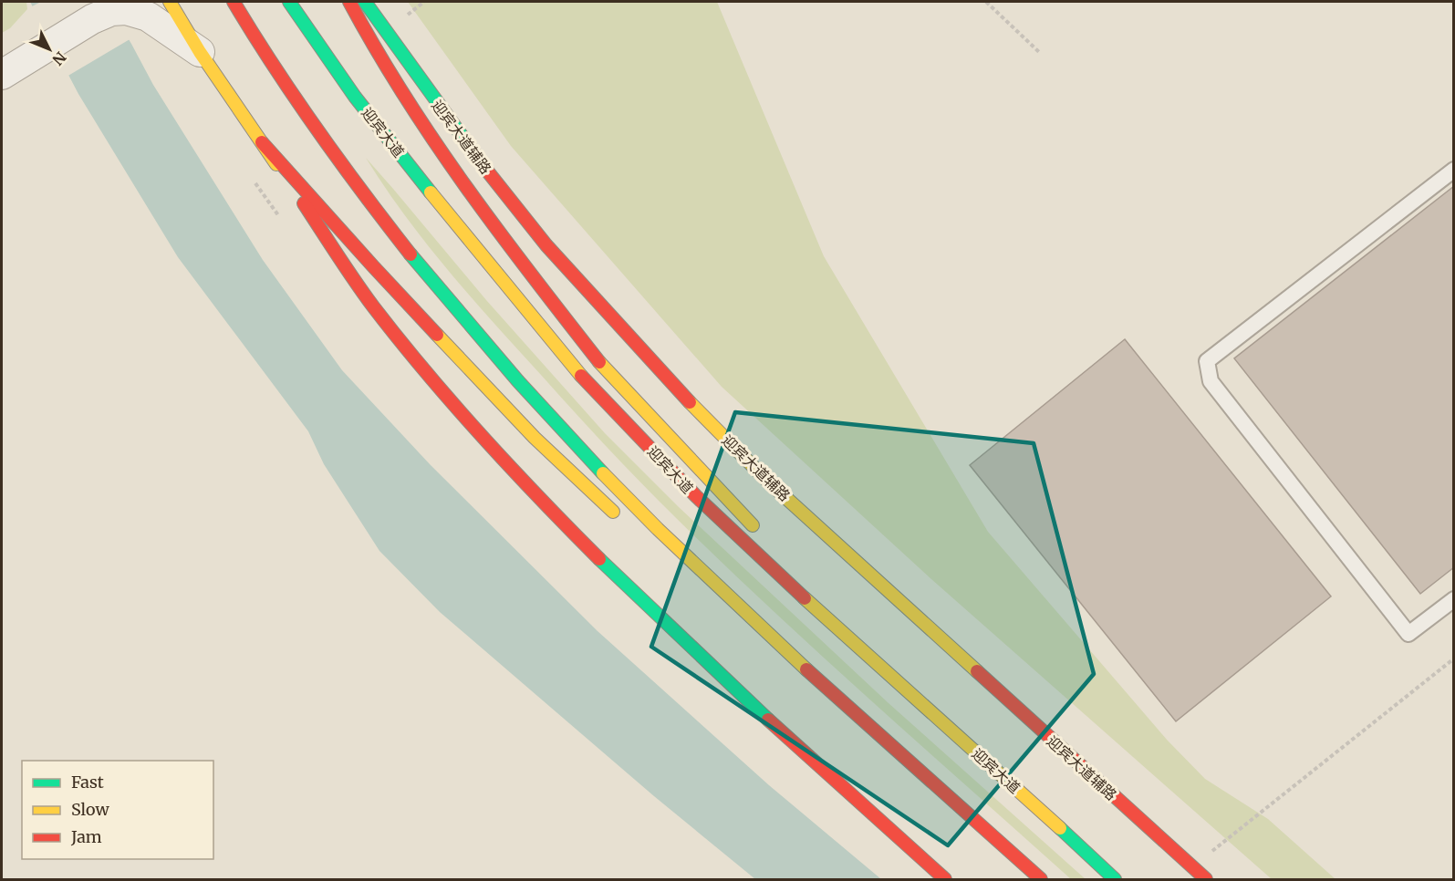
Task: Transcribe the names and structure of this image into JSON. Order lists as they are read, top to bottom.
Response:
{
  "streets": {
    "main road": ["迎宾大道", "迎宾大道辅路"]
  },
  "legend": ["Fast", "Slow", "Jam"],
  "north": "bottom right"
}
